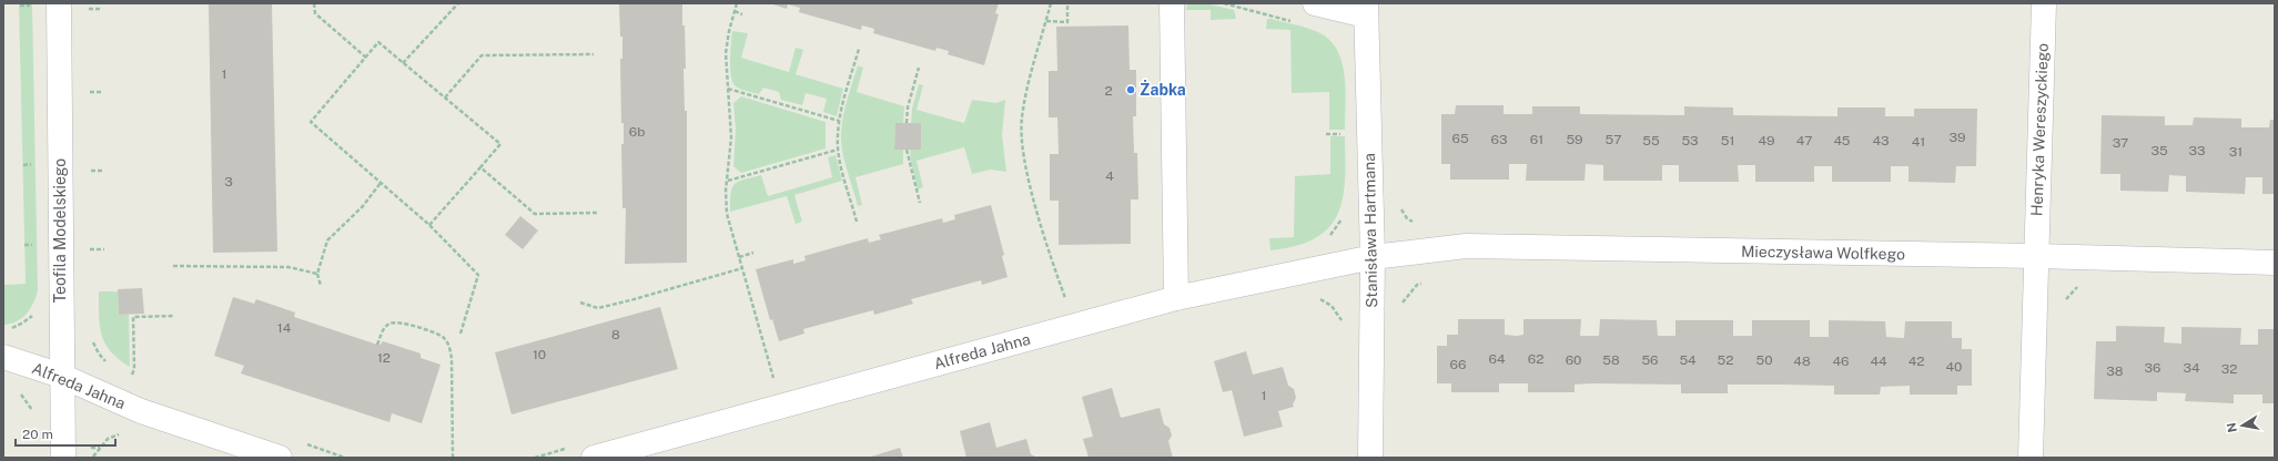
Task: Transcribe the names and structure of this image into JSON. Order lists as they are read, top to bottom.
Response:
{
  "streets": {
    "street": [
      "Henryka Wereszyckiego",
      "Teofila Modelskiego",
      "Stanisława Hartmana",
      "Mieczysława Wolfkego",
      "Alfreda Jahna"
    ]
  },
  "crossings": [
    ["Henryka Wereszyckiego", "Mieczysława Wolfkego"],
    ["Teofila Modelskiego", "Alfreda Jahna"],
    ["Stanisława Hartmana", "Mieczysława Wolfkego"],
    ["Stanisława Hartmana", "Alfreda Jahna"],
    ["Mieczysława Wolfkego", "Alfreda Jahna"]
  ],
  "places": ["Żabka"],
  "house_numbers": [
    "1",
    "2",
    "6b",
    "39",
    "65",
    "63",
    "61",
    "59",
    "57",
    "55",
    "53",
    "51",
    "49",
    "47",
    "45",
    "43",
    "41",
    "37",
    "35",
    "33",
    "31",
    "4",
    "3",
    "14",
    "8",
    "10",
    "12",
    "64",
    "62",
    "60",
    "58",
    "56",
    "54",
    "52",
    "50",
    "48",
    "46",
    "44",
    "42",
    "66",
    "40",
    "36",
    "34",
    "32",
    "38",
    "1"
  ],
  "scale_bar": "20 m",
  "north": "left"
}
